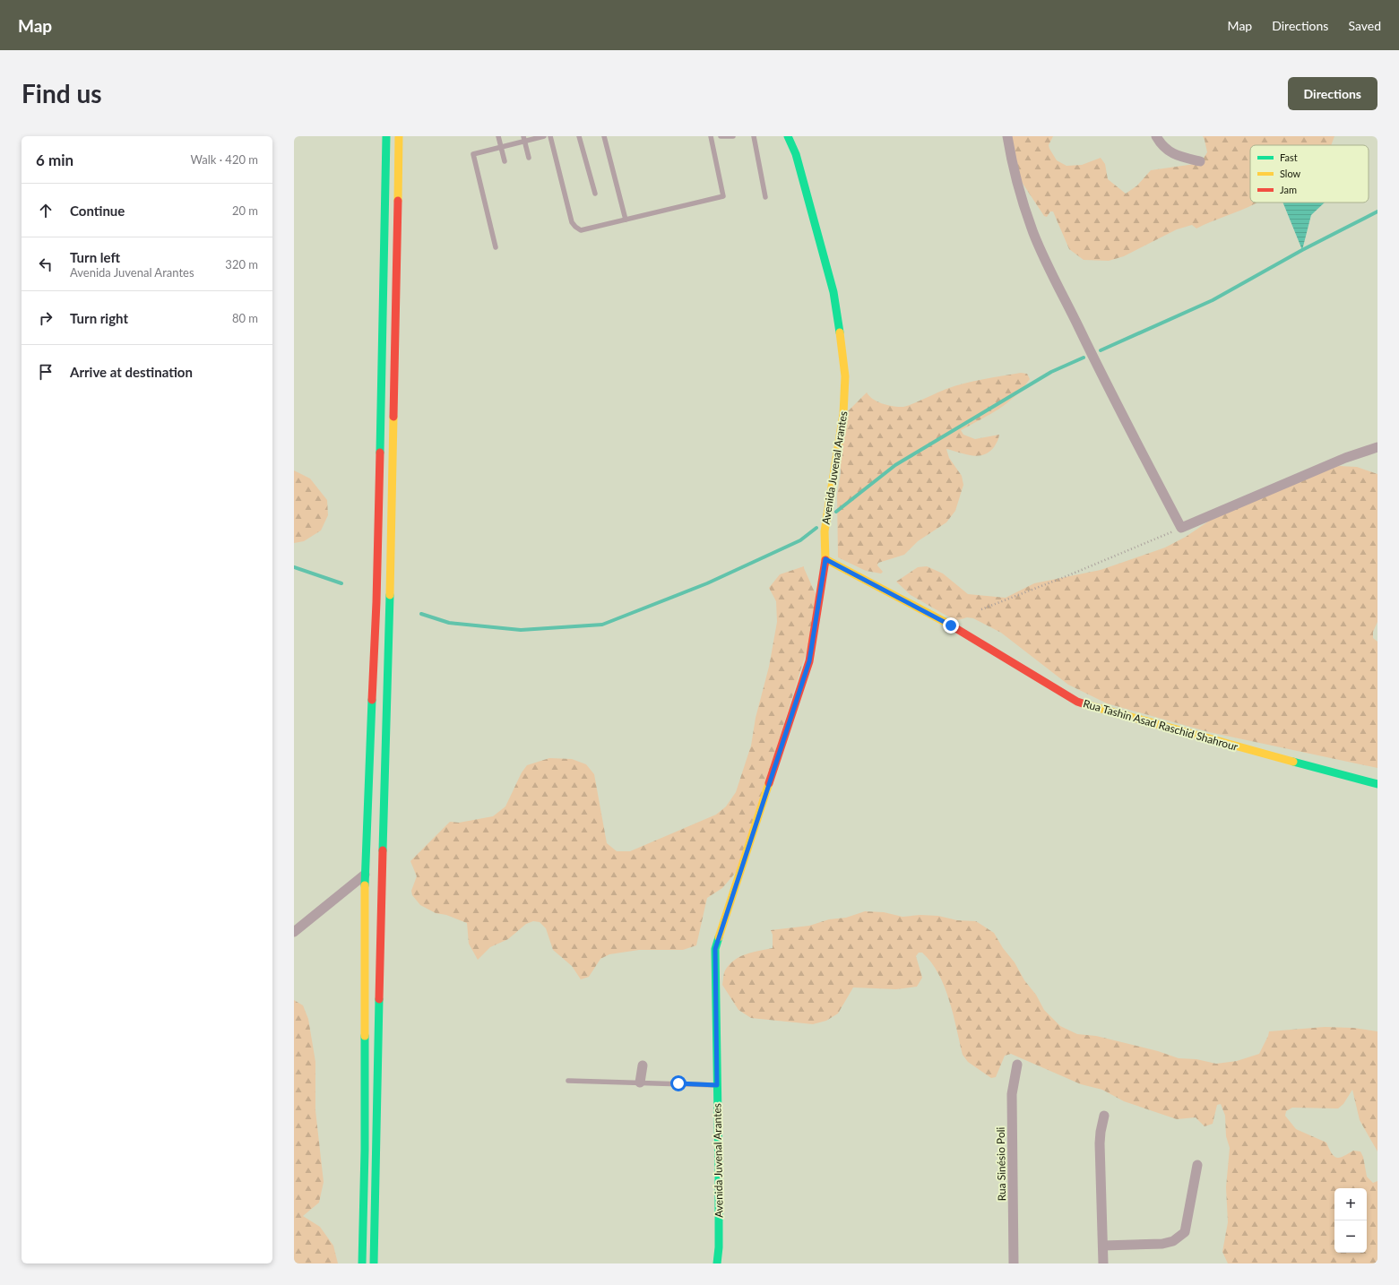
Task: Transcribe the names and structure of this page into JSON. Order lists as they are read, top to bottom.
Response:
{
  "streets": {
    "main road": ["Avenida Juvenal Arantes", "Rua Tashin Asad Raschid Shahrour"],
    "street": ["Rua Sinésio Poli"]
  },
  "crossings": [
    ["Avenida Juvenal Arantes", "Rua Tashin Asad Raschid Shahrour"]
  ],
  "legend": ["Fast", "Slow", "Jam"],
  "page": {
    "header": "Map",
    "nav": ["Map", "Directions", "Saved"],
    "buttons": "Directions",
    "title": "Find us",
    "heading": ["6 min", "Walk · 420 m"],
    "list": [
      ["Continue", "20 m"],
      ["Turn left", "Avenida Juvenal Arantes", "320 m"],
      ["Turn right", "80 m"],
      "Arrive at destination"
    ],
    "map_buttons": ["+", "−"]
  }
}
